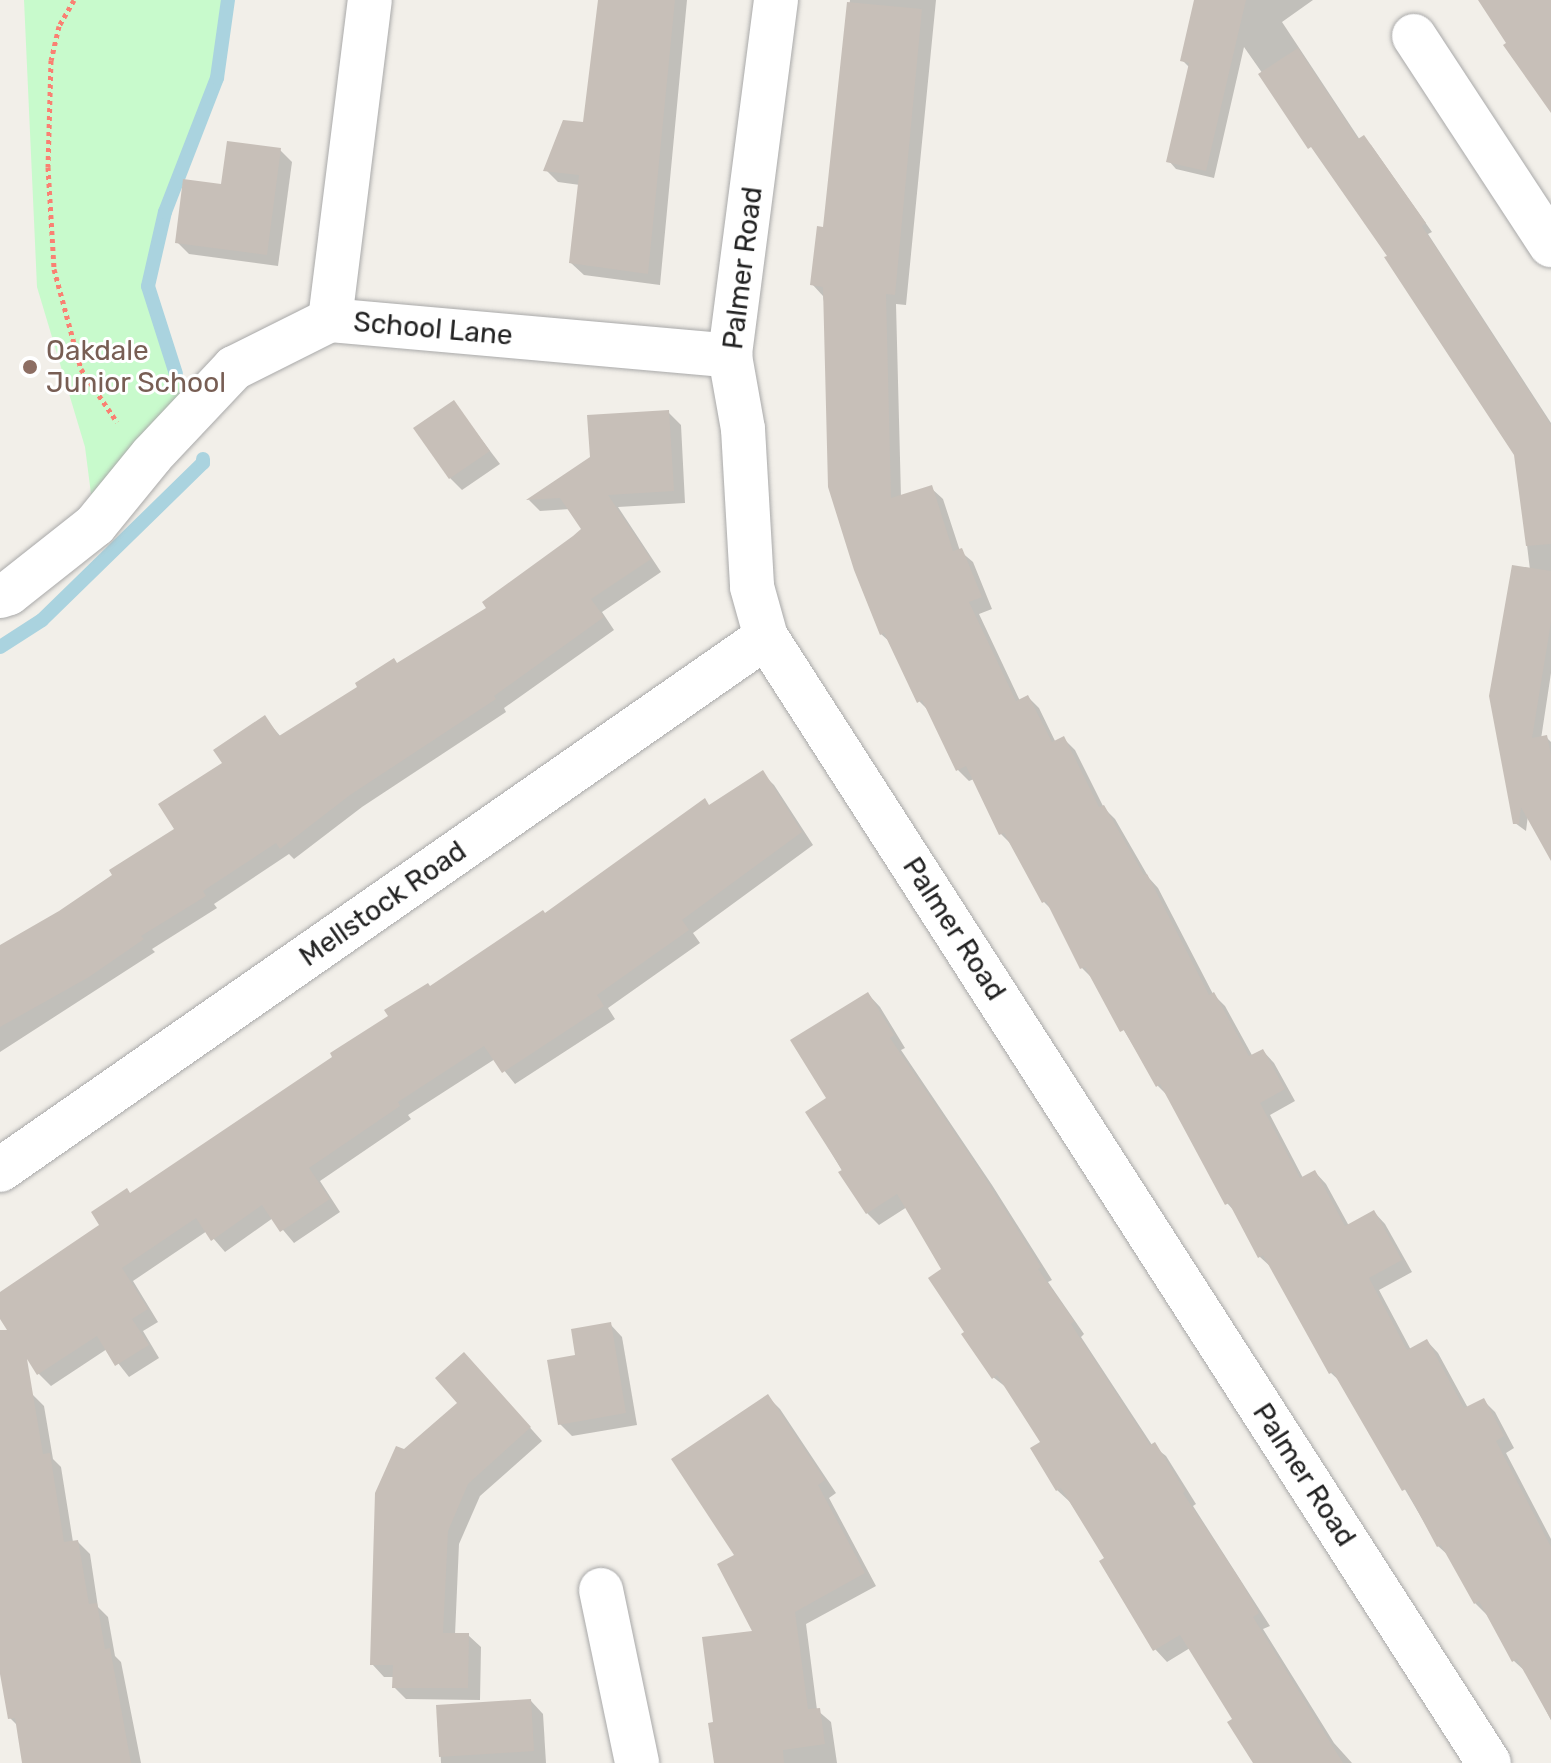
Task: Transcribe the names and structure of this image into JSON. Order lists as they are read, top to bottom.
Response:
{
  "streets": {
    "street": ["Palmer Road", "School Lane", "Mellstock Road"]
  },
  "crossings": [
    ["Palmer Road", "School Lane"],
    ["Palmer Road", "Mellstock Road"]
  ],
  "places": ["Oakdale Junior School"]
}
